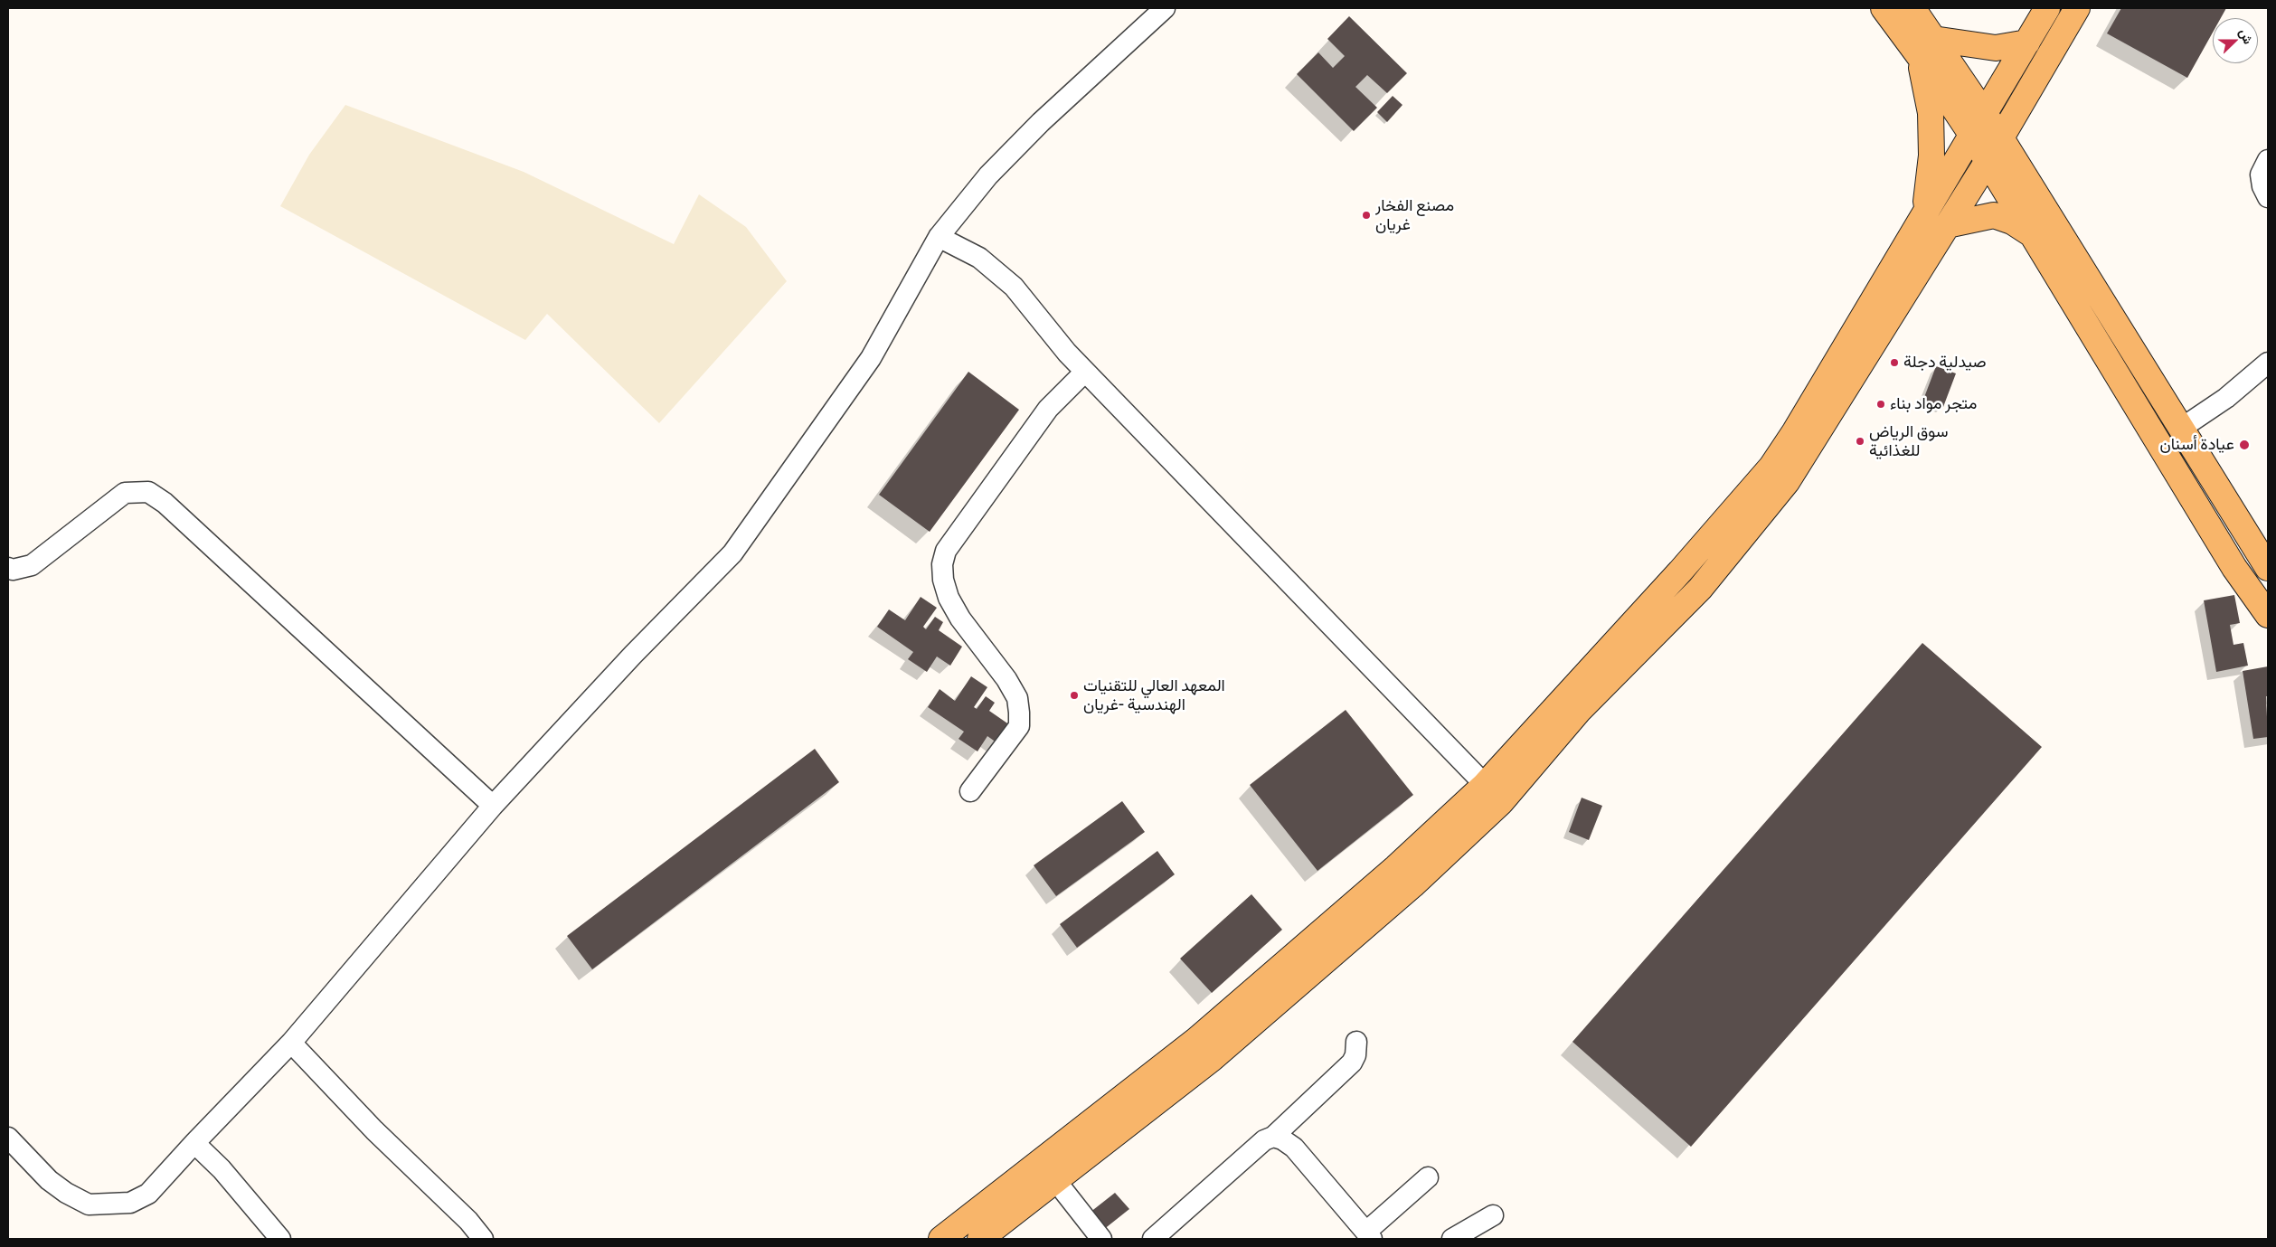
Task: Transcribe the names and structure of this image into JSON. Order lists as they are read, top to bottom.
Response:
{
  "places": [
    "مصنع الفخار غريان",
    "صيدلية دجلة",
    "متجر مواد بناء",
    "سوق الرياض للغذائية",
    "عيادة أسنان",
    "المعهد العالي للتقنيات الهندسية -غريان"
  ],
  "north": "right"
}
